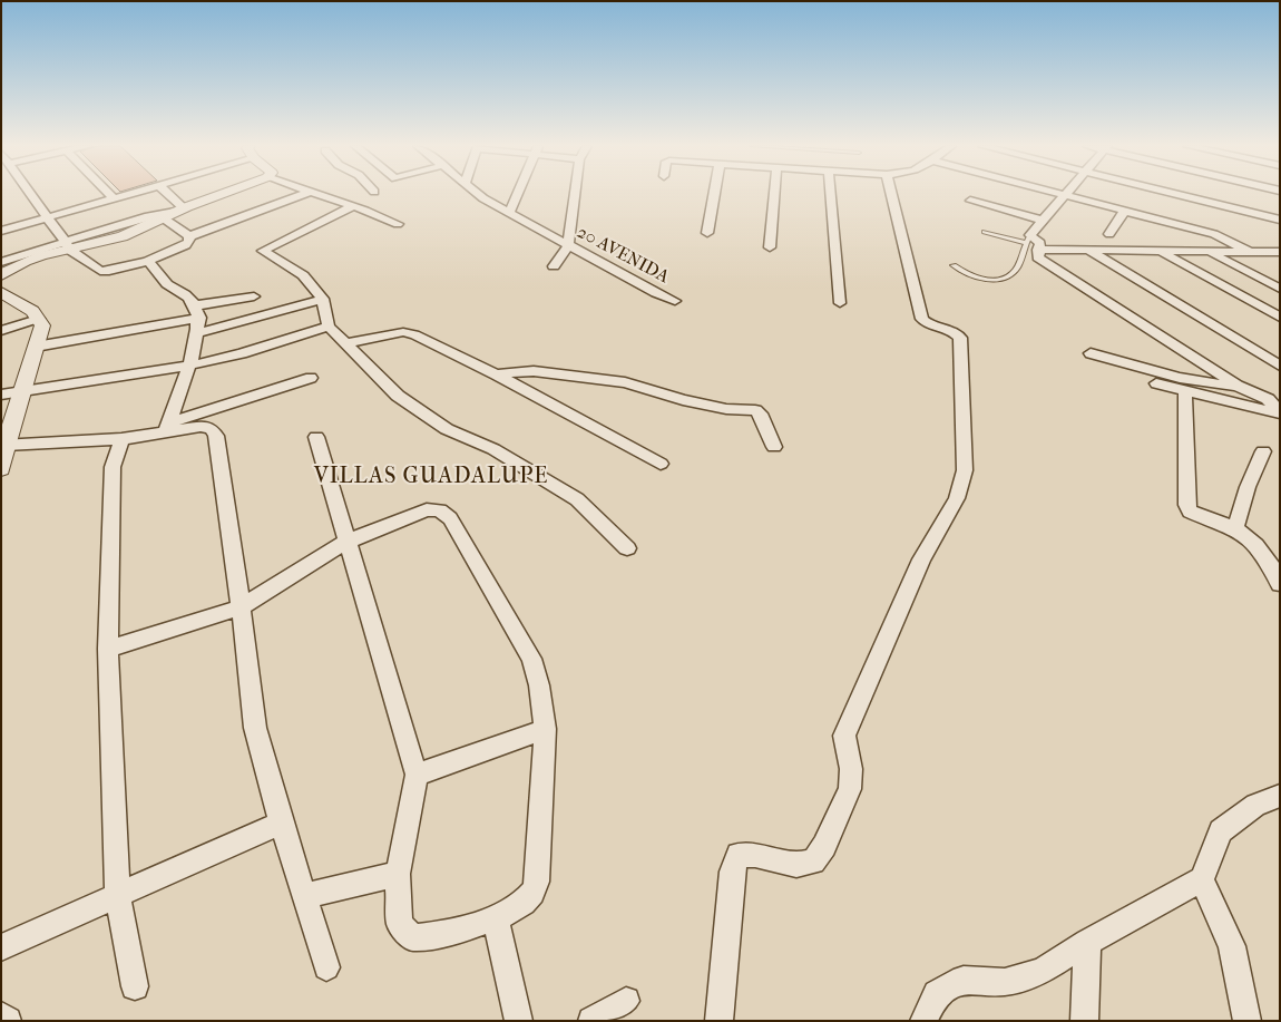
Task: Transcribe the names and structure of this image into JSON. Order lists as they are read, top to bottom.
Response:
{
  "streets": {
    "street": ["20 AVENIDA"]
  },
  "districts": ["VILLAS GUADALUPE"]
}
